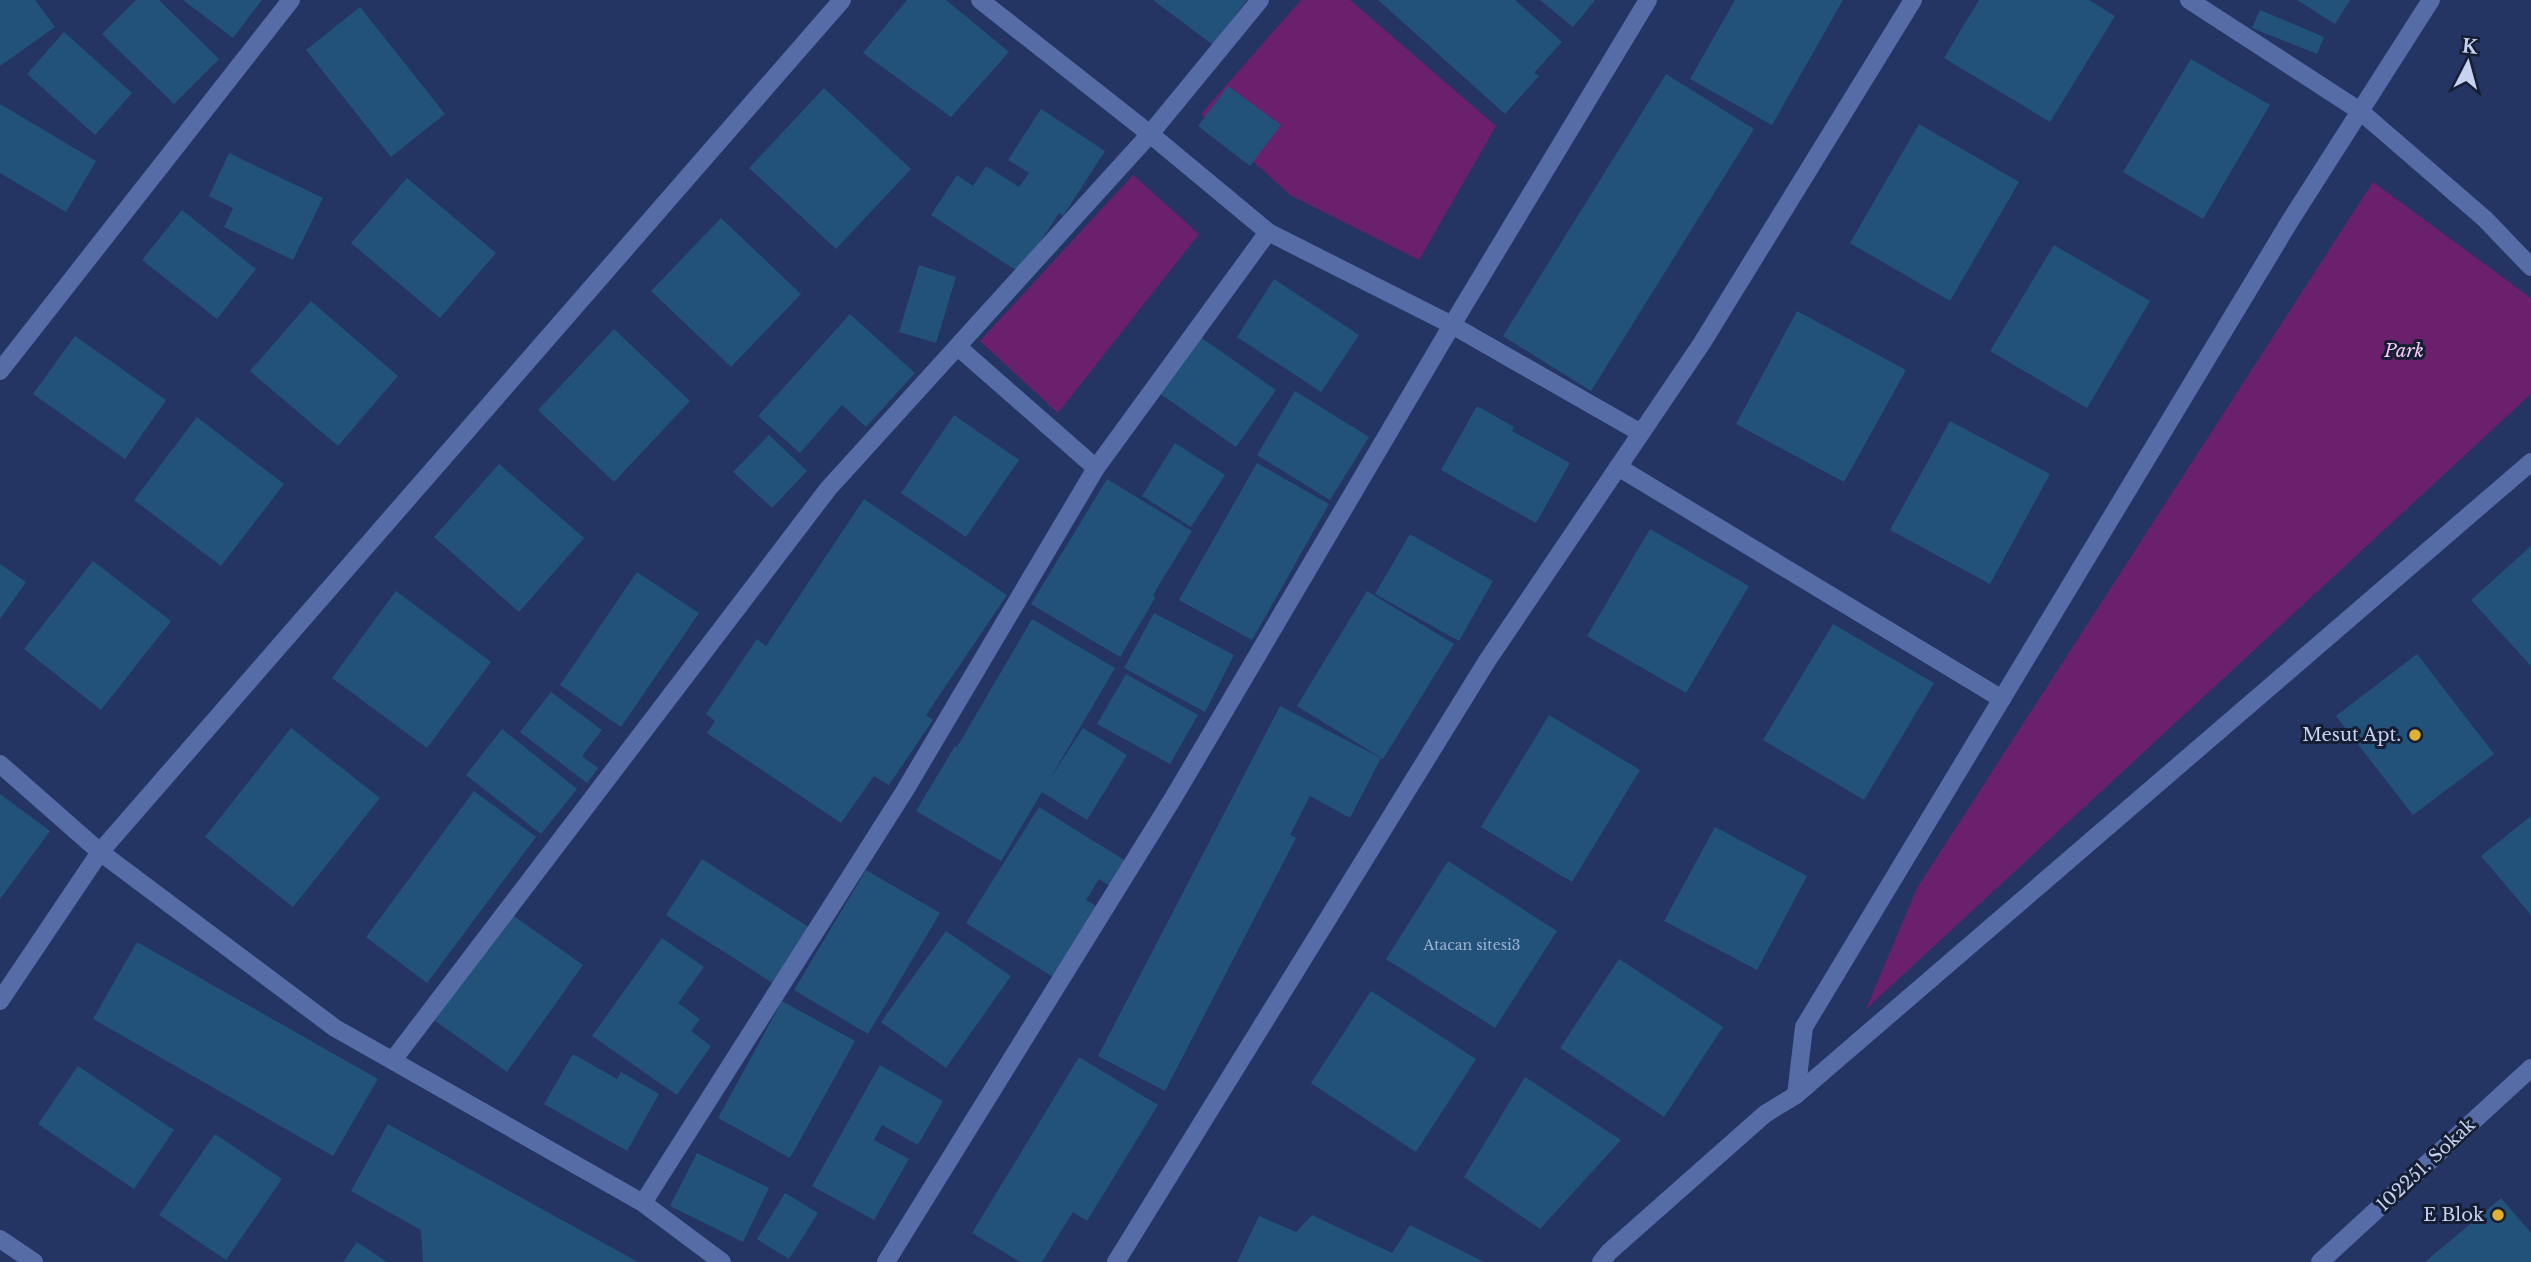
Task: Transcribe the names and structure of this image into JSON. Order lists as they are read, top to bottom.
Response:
{
  "streets": {
    "street": ["102251. Sokak"]
  },
  "parks": ["Park"],
  "places": ["Mesut Apt.", "E Blok"],
  "house_numbers": ["Atacan sitesi3"],
  "north": "top"
}
